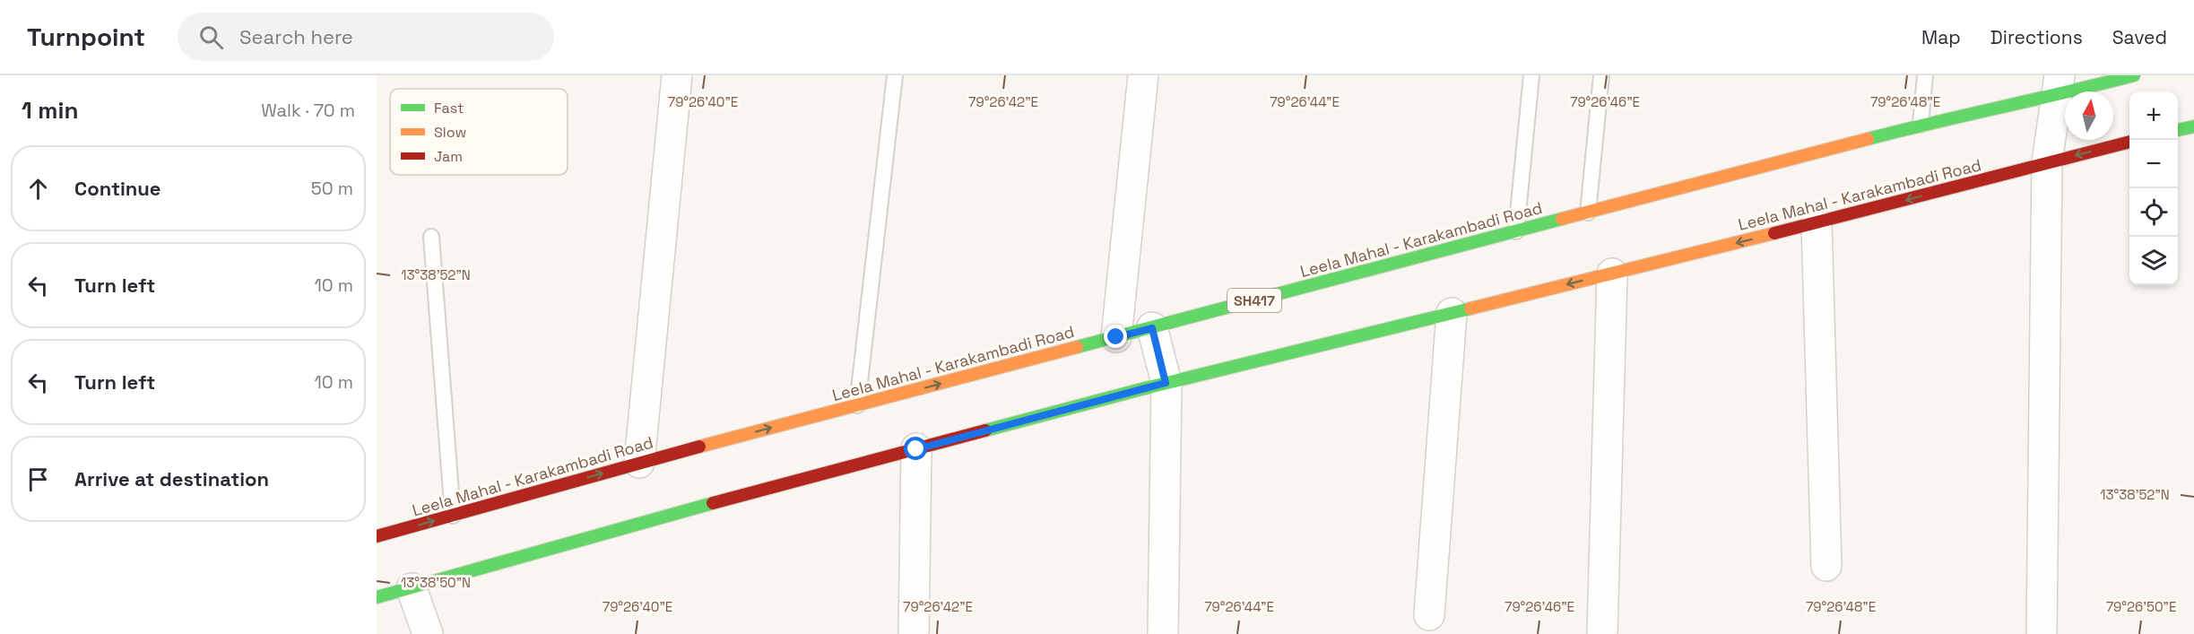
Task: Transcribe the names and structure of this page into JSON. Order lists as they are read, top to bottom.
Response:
{
  "streets": {
    "main road": ["Leela Mahal - Karakambadi Road", "SH417"]
  },
  "legend": ["Fast", "Slow", "Jam"],
  "north": "top",
  "page": {
    "header": "Turnpoint",
    "search": "Search here",
    "nav": ["Map", "Directions", "Saved"],
    "heading": ["1 min", "Walk · 70 m"],
    "map_buttons": ["+", "−"],
    "list": [
      ["Continue", "50 m"],
      ["Turn left", "10 m"],
      ["Turn left", "10 m"],
      "Arrive at destination"
    ]
  },
  "coordinates": [
    "79°26'40\"E",
    "79°26'42\"E",
    "79°26'44\"E",
    "79°26'46\"E",
    "79°26'48\"E",
    "13°38'52\"N",
    "13°38'50\"N",
    "79°26'50\"E"
  ]
}
